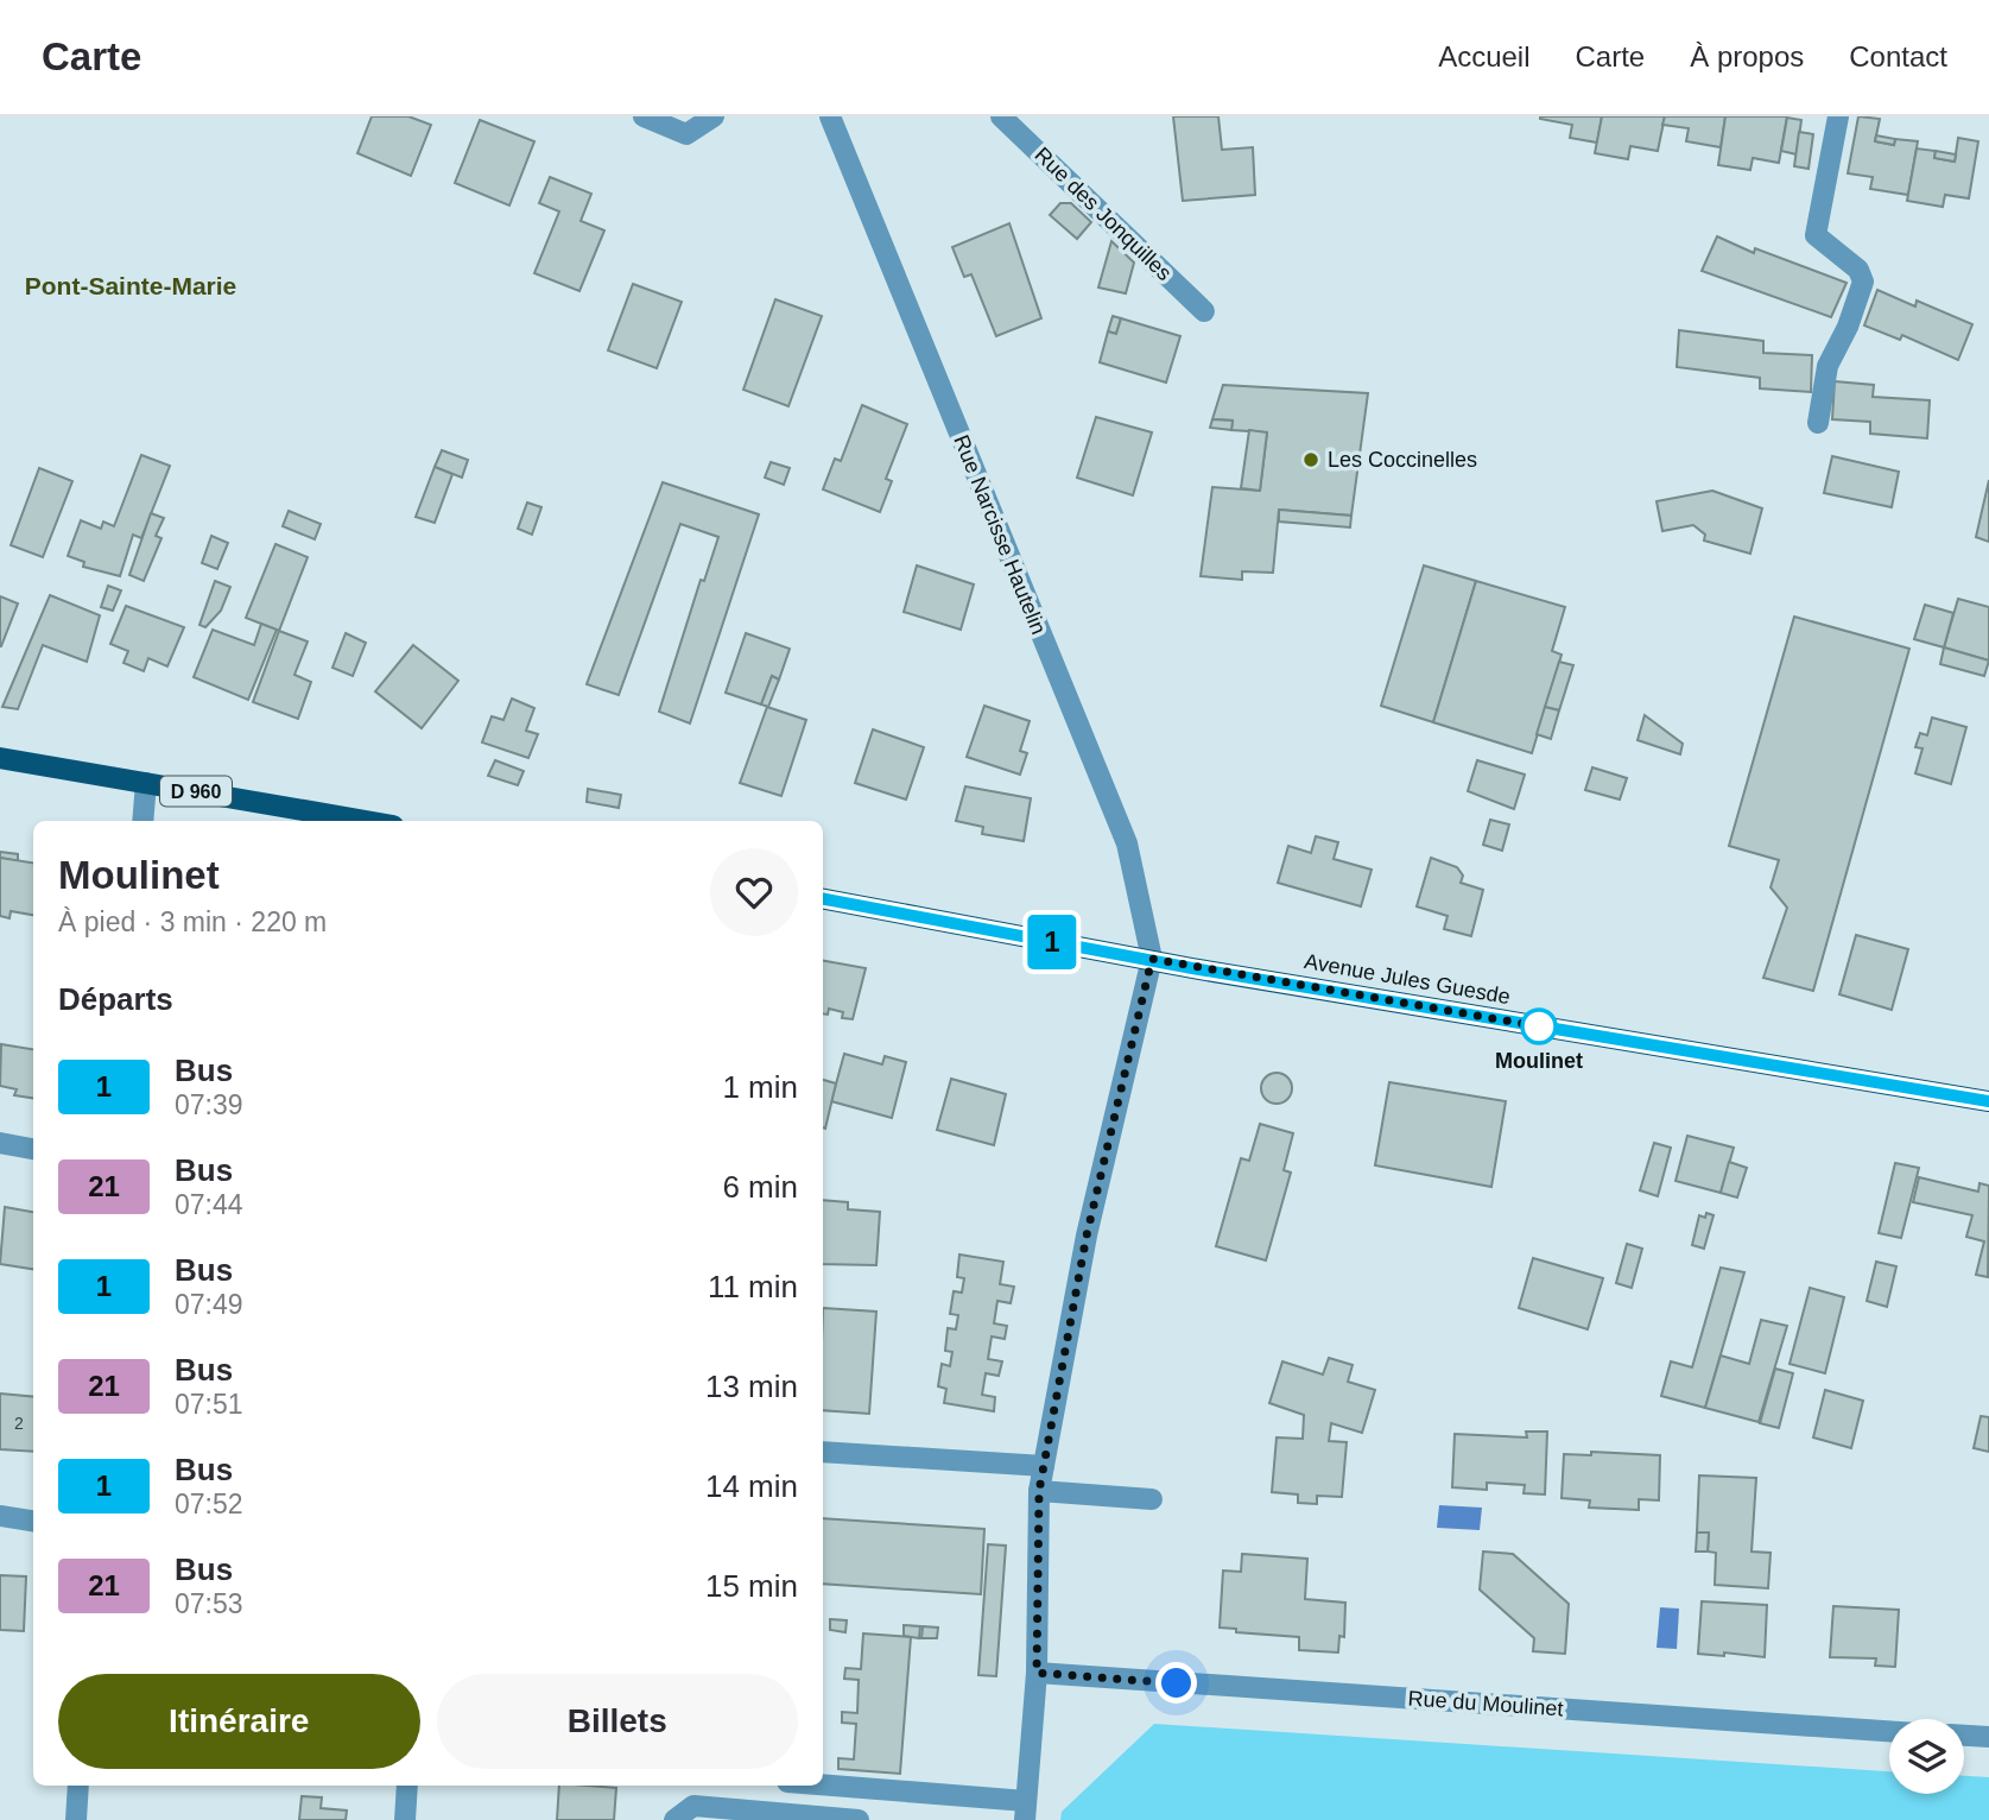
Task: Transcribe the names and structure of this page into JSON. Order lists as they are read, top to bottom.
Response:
{
  "streets": {
    "main road": ["D 960", "Avenue Jules Guesde"],
    "street": ["Rue des Jonquilles", "Rue Narcisse Hautelin", "Rue du Moulinet"]
  },
  "crossings": [
    ["Rue Narcisse Hautelin", "Avenue Jules Guesde"]
  ],
  "districts": ["Pont-Sainte-Marie"],
  "places": ["Les Coccinelles", "Moulinet"],
  "lines": ["bus line 1"],
  "house_numbers": ["2"],
  "page": {
    "header": "Carte",
    "nav": [
      "Accueil",
      "Carte",
      "À propos",
      "Contact"
    ],
    "on_map": "1",
    "heading": [
      ["Moulinet", "À pied · 3 min · 220 m"],
      "Départs"
    ],
    "list": [
      {
        "mark": "1",
        "name": "Bus",
        "note": "07:39",
        "value": "1 min"
      },
      {
        "mark": "21",
        "name": "Bus",
        "note": "07:44",
        "value": "6 min"
      },
      {
        "mark": "1",
        "name": "Bus",
        "note": "07:49",
        "value": "11 min"
      },
      {
        "mark": "21",
        "name": "Bus",
        "note": "07:51",
        "value": "13 min"
      },
      {
        "mark": "1",
        "name": "Bus",
        "note": "07:52",
        "value": "14 min"
      },
      {
        "mark": "21",
        "name": "Bus",
        "note": "07:53",
        "value": "15 min"
      }
    ],
    "buttons": ["Itinéraire", "Billets"]
  }
}
